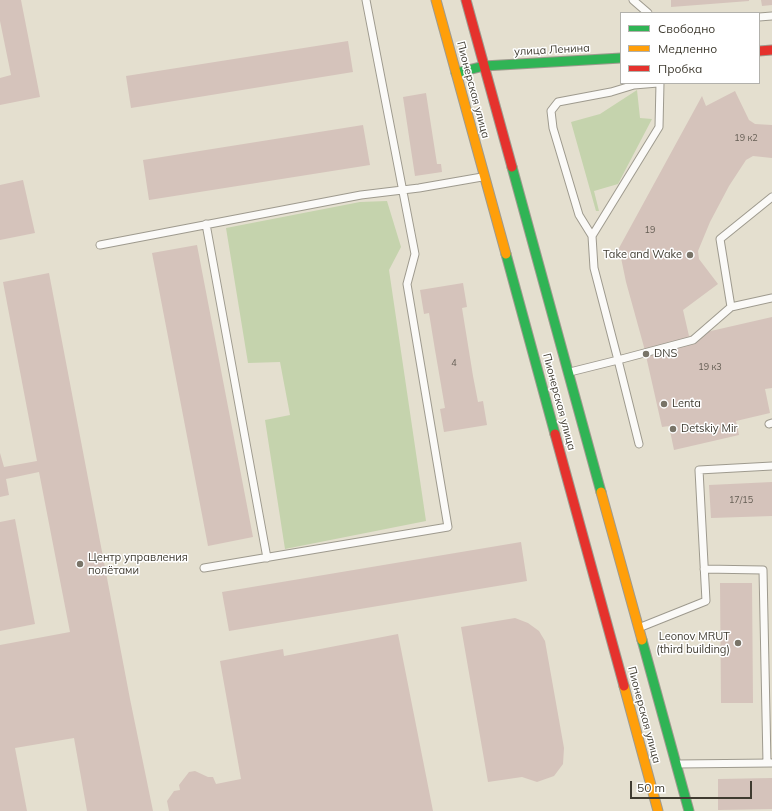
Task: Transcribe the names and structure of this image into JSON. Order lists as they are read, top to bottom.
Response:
{
  "streets": {
    "main road": ["улица Ленина", "Пионерская улица"]
  },
  "crossings": [
    ["улица Ленина", "Пионерская улица"]
  ],
  "places": [
    "Take and Wake",
    "DNS",
    "Lenta",
    "Detskiy Mir",
    "Центр управления полётами",
    "Leonov MRUT (third building)"
  ],
  "house_numbers": [
    "19 к2",
    "19",
    "4",
    "19 к3",
    "17/15"
  ],
  "legend": ["Свободно", "Медленно", "Пробка"],
  "scale_bar": "50 m"
}
